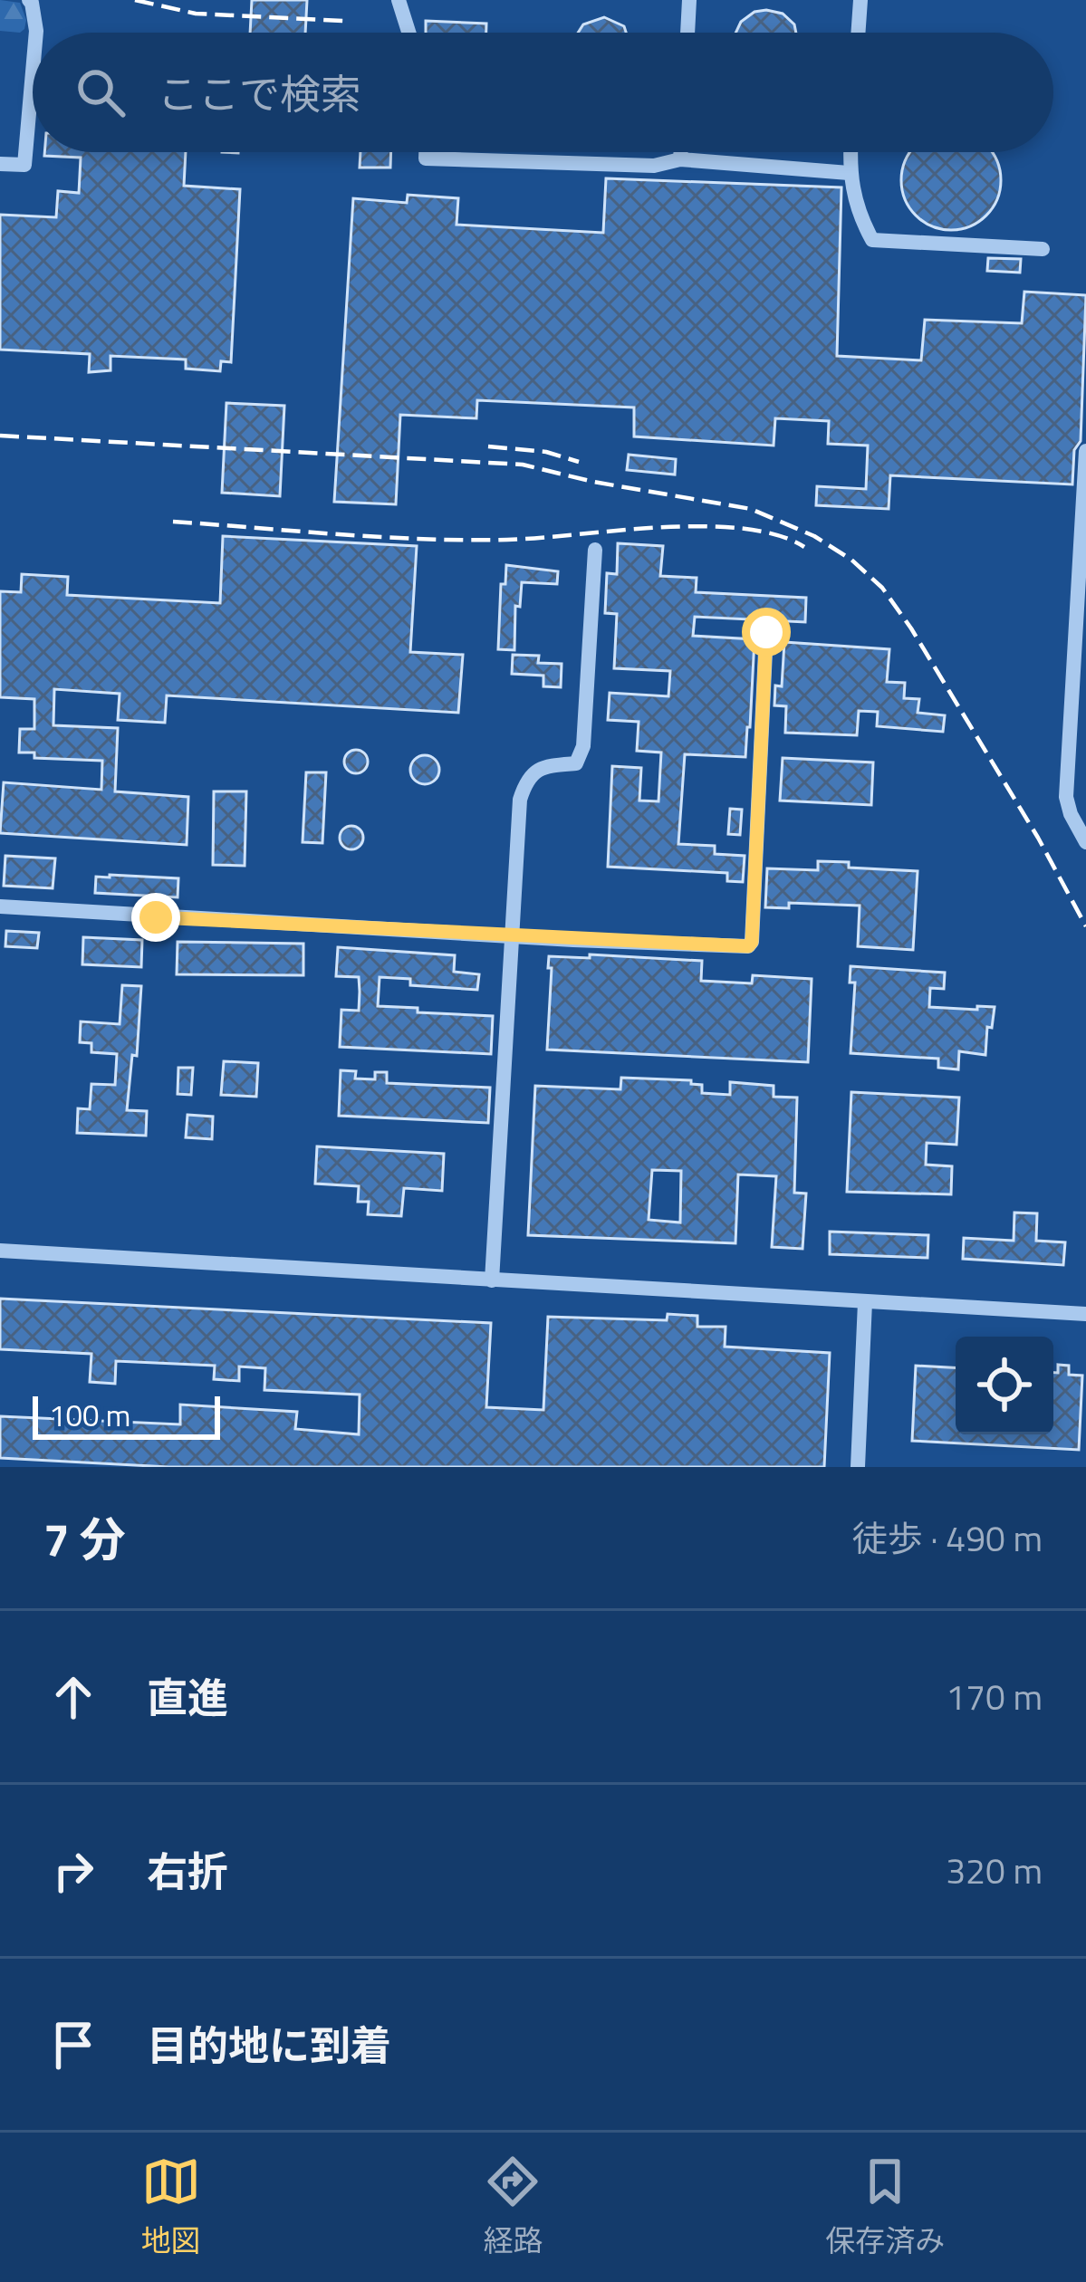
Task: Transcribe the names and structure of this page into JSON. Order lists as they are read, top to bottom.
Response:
{
  "scale_bar": "100 m",
  "page": {
    "search": "ここで検索",
    "scale": "100 m",
    "heading": ["7 分", "徒歩 · 490 m"],
    "list": [
      ["直進", "170 m"],
      ["右折", "320 m"],
      "目的地に到着"
    ],
    "nav": ["地図", "経路", "保存済み"]
  }
}
